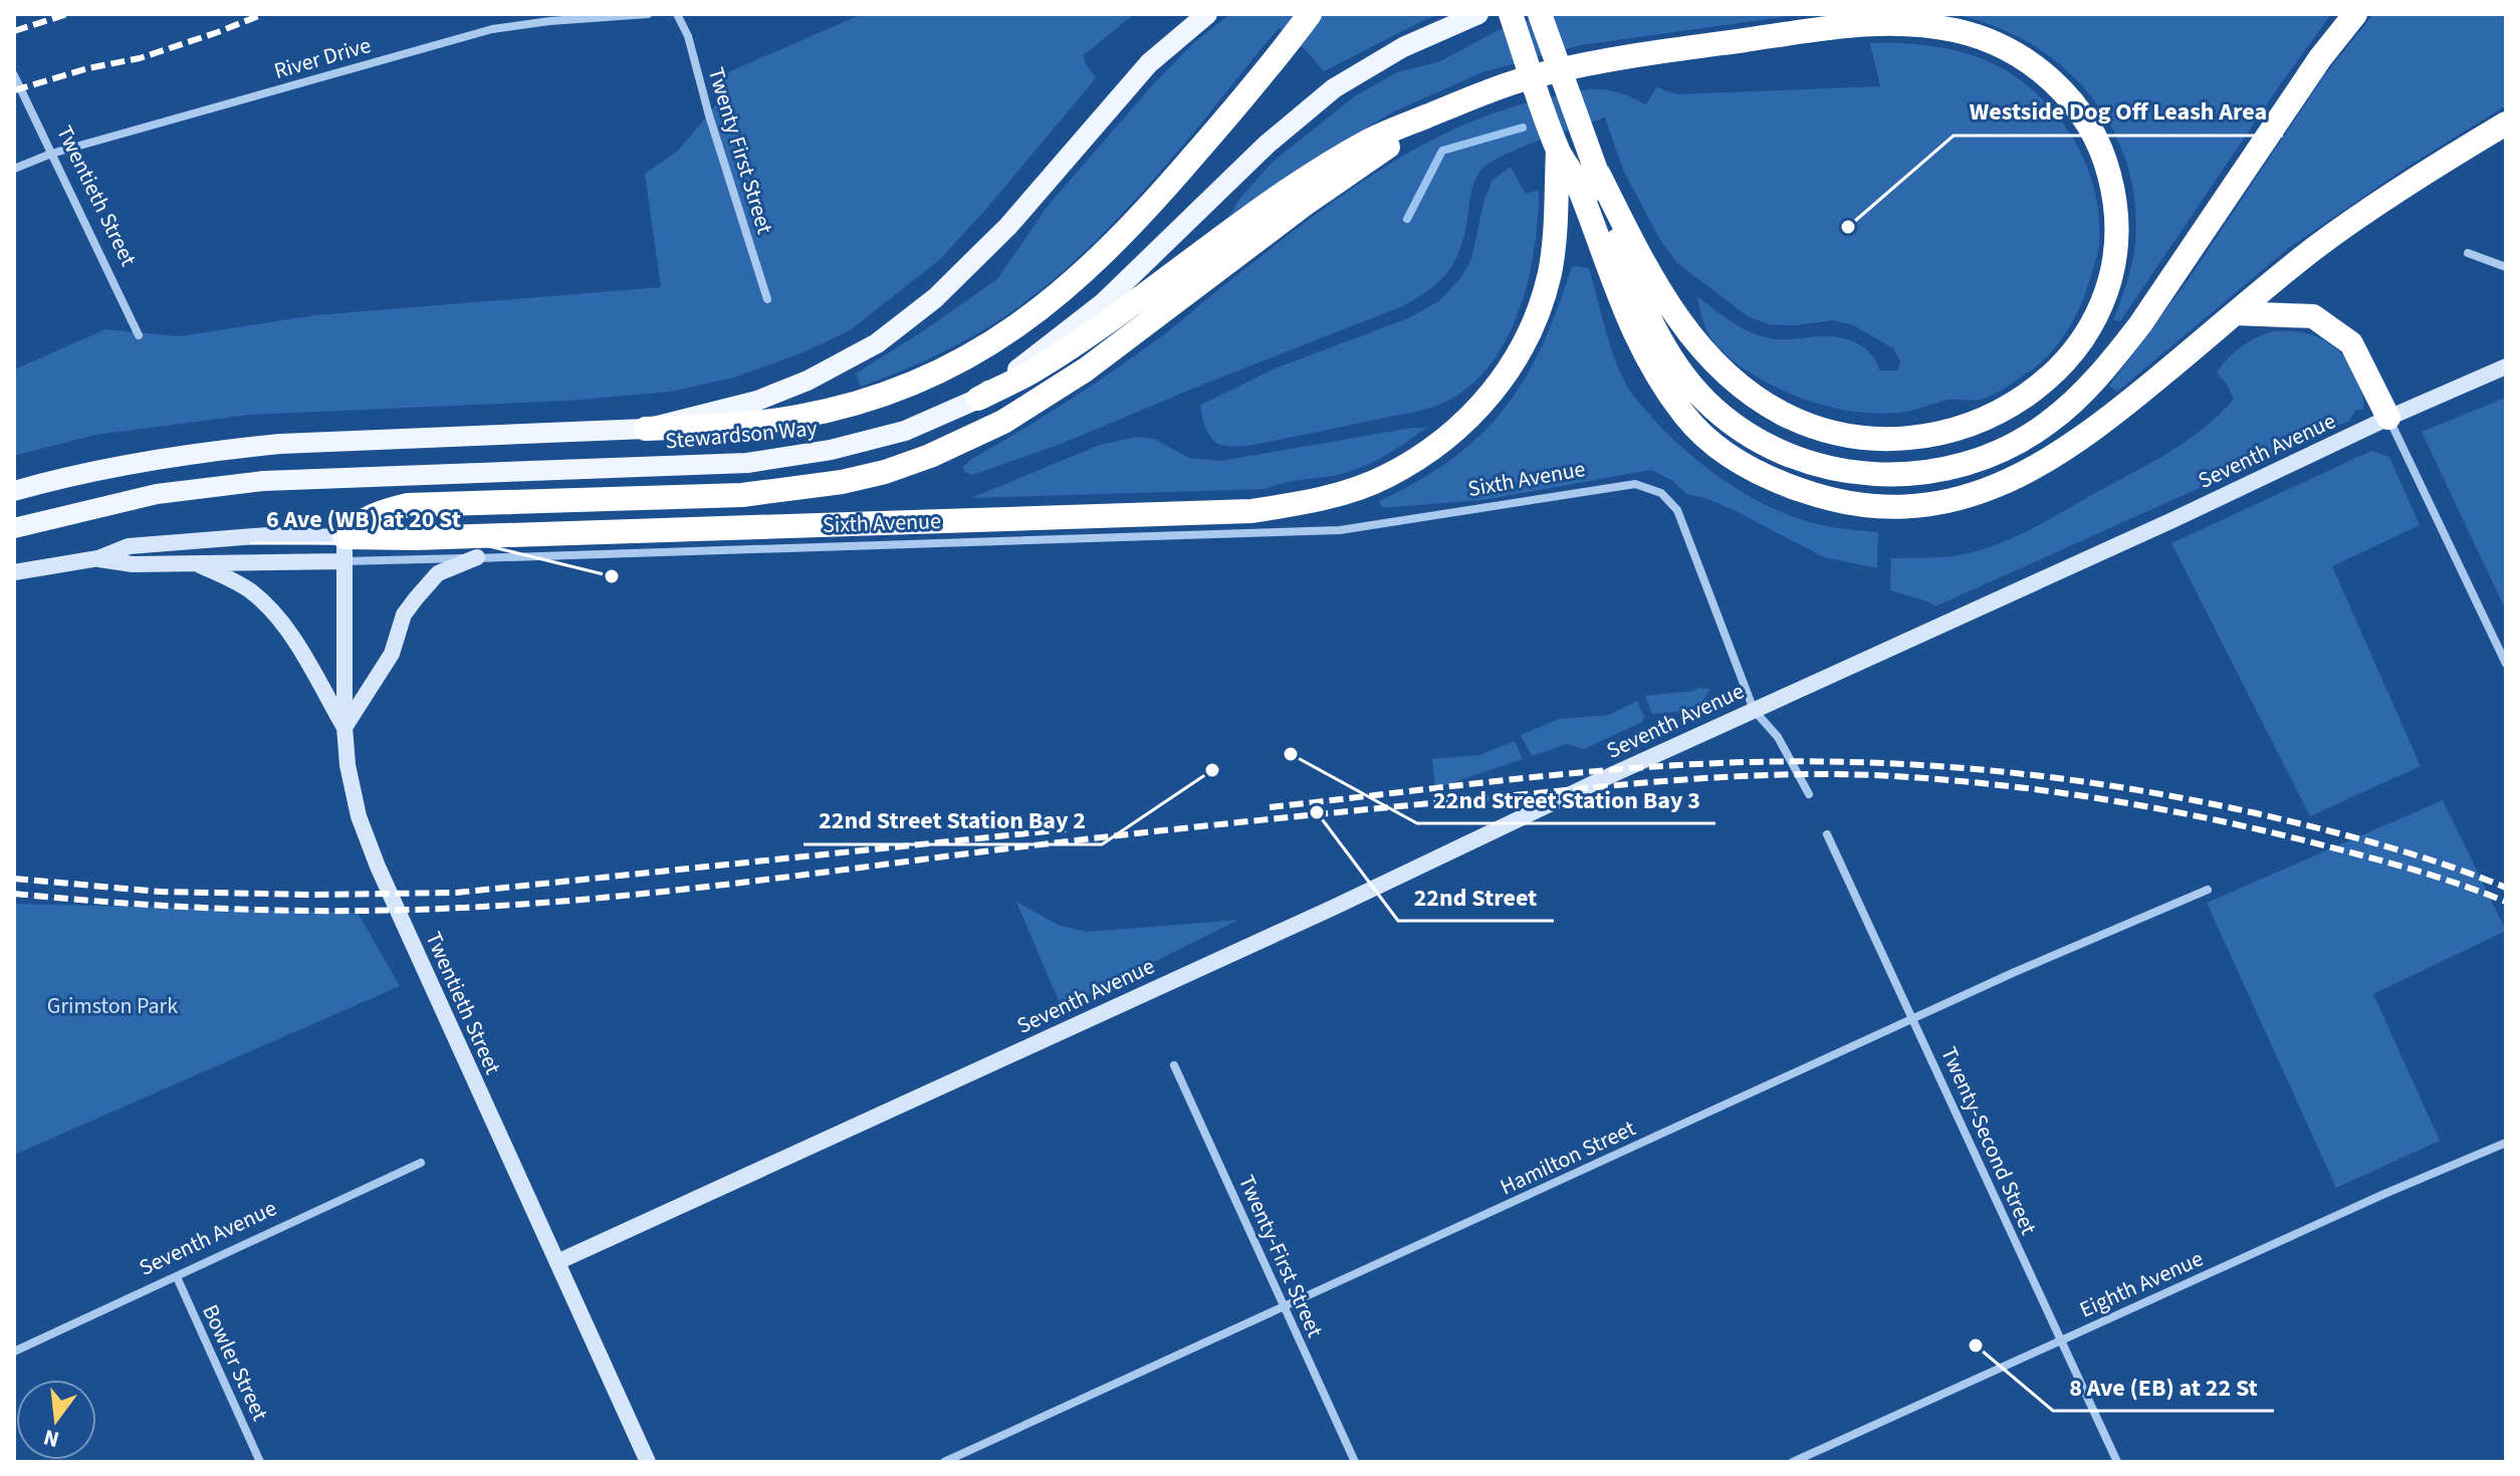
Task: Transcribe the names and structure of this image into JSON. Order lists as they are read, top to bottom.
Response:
{
  "streets": {
    "main road": ["Stewardson Way"],
    "street": [
      "River Drive",
      "Twenty First Street",
      "Twentieth Street",
      "Seventh Avenue",
      "Sixth Avenue",
      "Twenty-Second Street",
      "Hamilton Street",
      "Twenty-First Street",
      "Eighth Avenue",
      "Bowler Street"
    ]
  },
  "crossings": [
    ["River Drive", "Twentieth Street"],
    ["Twentieth Street", "Seventh Avenue"],
    ["Twentieth Street", "Sixth Avenue"],
    ["Seventh Avenue", "Sixth Avenue"],
    ["Seventh Avenue", "Bowler Street"],
    ["Twenty-Second Street", "Hamilton Street"],
    ["Twenty-Second Street", "Eighth Avenue"],
    ["Hamilton Street", "Twenty-First Street"]
  ],
  "parks": ["Grimston Park"],
  "places": [
    "Westside Dog Off Leash Area",
    "6 Ave (WB) at 20 St",
    "22nd Street Station Bay 3",
    "22nd Street Station Bay 2",
    "22nd Street",
    "8 Ave (EB) at 22 St"
  ],
  "north": "bottom"
}
